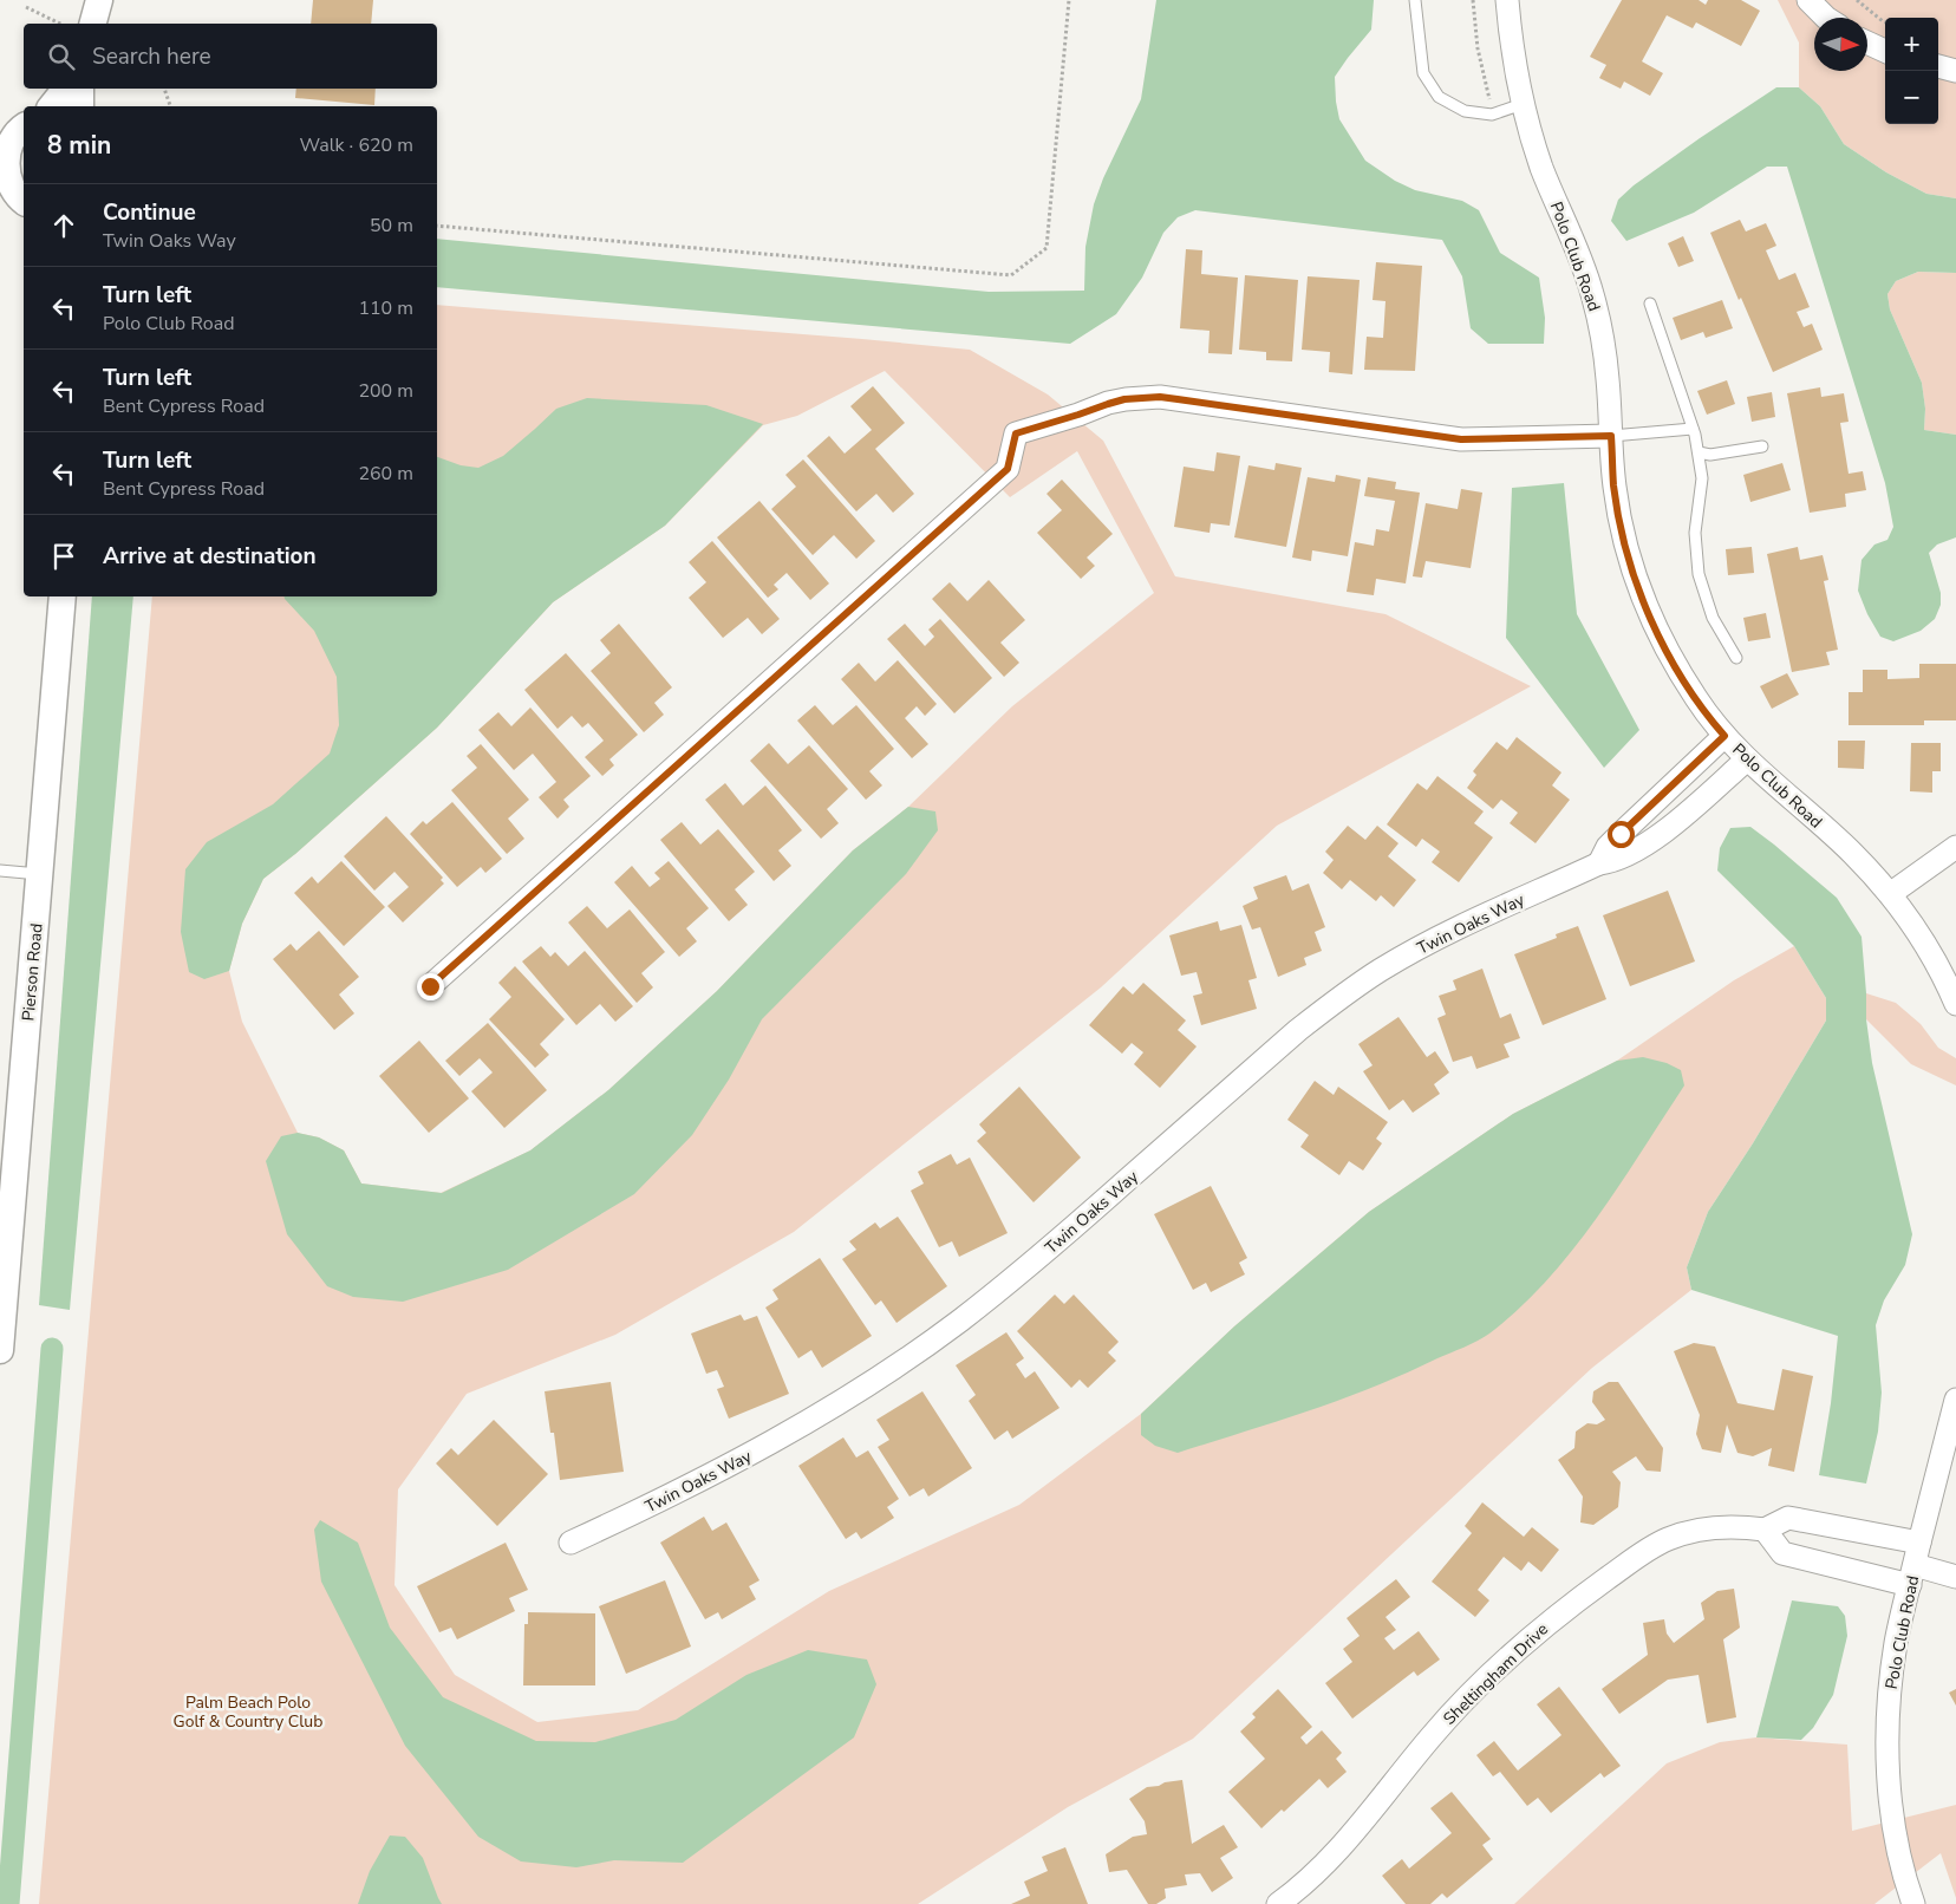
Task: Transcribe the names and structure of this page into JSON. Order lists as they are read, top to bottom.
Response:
{
  "streets": {
    "street": [
      "Polo Club Road",
      "Twin Oaks Way",
      "Pierson Road",
      "Sheltingham Drive"
    ]
  },
  "crossings": [
    ["Polo Club Road", "Twin Oaks Way"],
    ["Polo Club Road", "Sheltingham Drive"]
  ],
  "parks": ["Palm Beach Polo Golf & Country Club"],
  "north": "right",
  "page": {
    "map_buttons": ["+", "−"],
    "search": "Search here",
    "heading": ["8 min", "Walk · 620 m"],
    "list": [
      ["Continue", "Twin Oaks Way", "50 m"],
      ["Turn left", "Polo Club Road", "110 m"],
      ["Turn left", "Bent Cypress Road", "200 m"],
      ["Turn left", "Bent Cypress Road", "260 m"],
      "Arrive at destination"
    ]
  }
}
